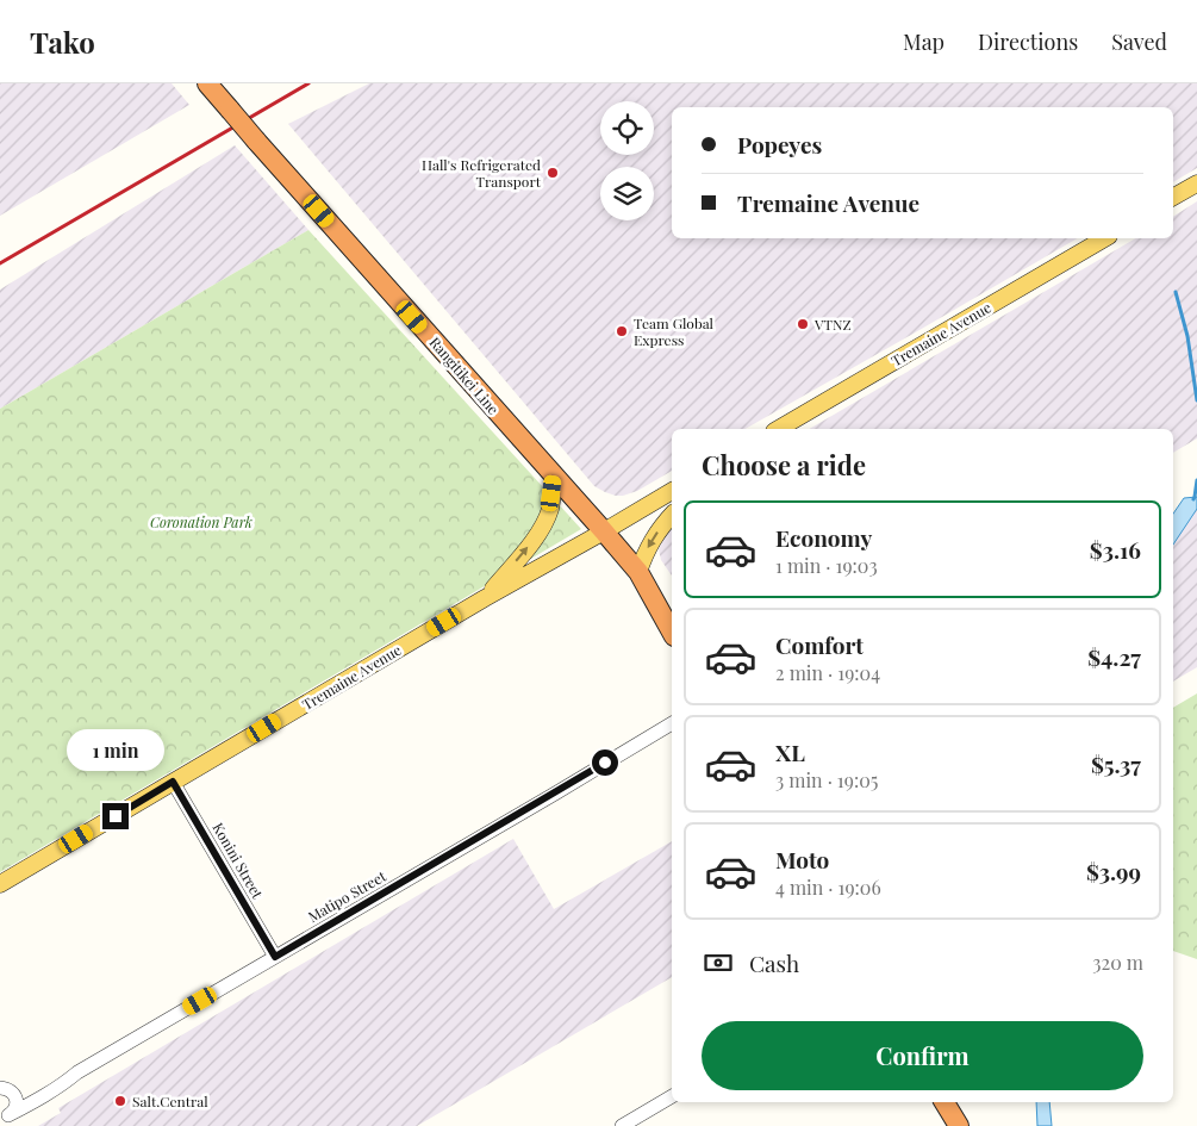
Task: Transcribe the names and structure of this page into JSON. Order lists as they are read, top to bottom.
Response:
{
  "streets": {
    "highway": ["Rangitikei Line"],
    "main road": ["Tremaine Avenue"],
    "street": ["Konini Street", "Matipo Street"]
  },
  "crossings": [
    ["Tremaine Avenue", "Rangitikei Line"],
    ["Tremaine Avenue", "Konini Street"],
    ["Konini Street", "Matipo Street"]
  ],
  "parks": ["Coronation Park"],
  "places": [
    "Hall's Refrigerated Transport",
    "VTNZ",
    "Team Global Express",
    "Salt.Central"
  ],
  "page": {
    "header": "Tako",
    "nav": ["Map", "Directions", "Saved"],
    "banner": ["Popeyes", "Tremaine Avenue"],
    "heading": "Choose a ride",
    "list": [
      {
        "name": "Economy",
        "note": "1 min · 19:03",
        "value": "$3.16"
      },
      {
        "name": "Comfort",
        "note": "2 min · 19:04",
        "value": "$4.27"
      },
      {
        "name": "XL",
        "note": "3 min · 19:05",
        "value": "$5.37"
      },
      {
        "name": "Moto",
        "note": "4 min · 19:06",
        "value": "$3.99"
      }
    ],
    "bubble": "1 min",
    "pay": ["Cash", "320 m"],
    "buttons": "Confirm"
  }
}
